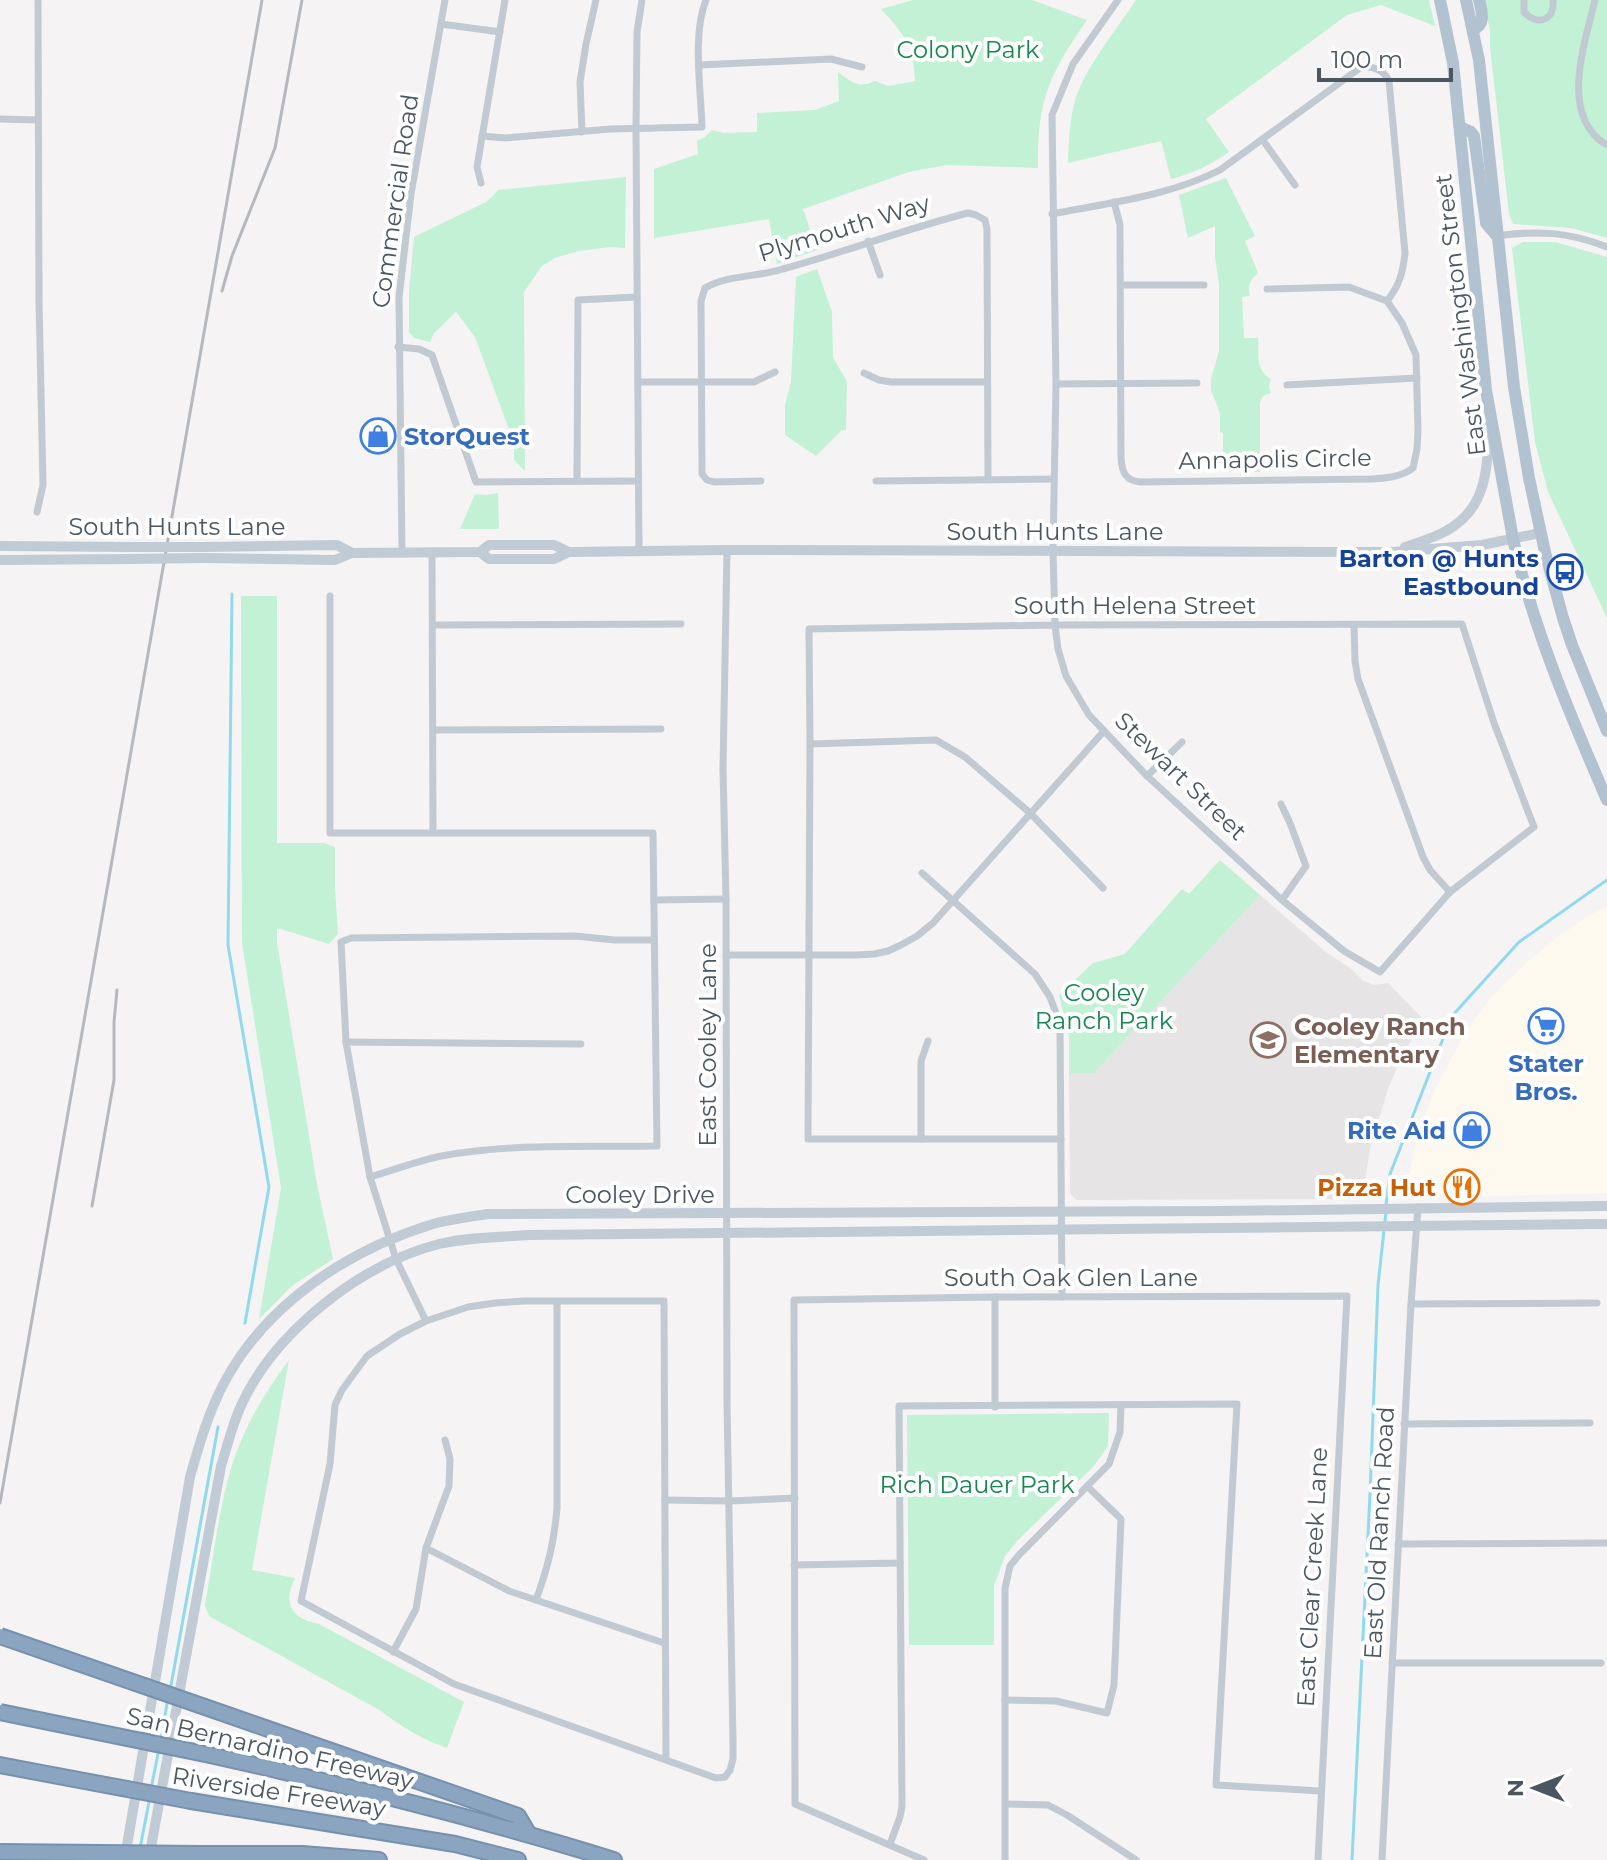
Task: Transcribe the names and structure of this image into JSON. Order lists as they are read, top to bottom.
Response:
{
  "streets": {
    "highway": ["San Bernardino Freeway", "Riverside Freeway"],
    "main road": ["East Washington Street"],
    "street": [
      "Commercial Road",
      "Plymouth Way",
      "Annapolis Circle",
      "South Hunts Lane",
      "South Helena Street",
      "Stewart Street",
      "East Cooley Lane",
      "Cooley Drive",
      "South Oak Glen Lane",
      "East Old Ranch Road",
      "East Clear Creek Lane"
    ]
  },
  "crossings": [
    ["Commercial Road", "South Hunts Lane"],
    ["East Washington Street", "South Hunts Lane"],
    ["South Hunts Lane", "Stewart Street"],
    ["South Hunts Lane", "East Cooley Lane"],
    ["South Helena Street", "Stewart Street"],
    ["East Cooley Lane", "Cooley Drive"],
    ["Cooley Drive", "East Old Ranch Road"],
    ["South Oak Glen Lane", "East Clear Creek Lane"]
  ],
  "parks": ["Colony Park", "Cooley Ranch Park", "Rich Dauer Park"],
  "places": {
    "shop": ["StorQuest", "Rite Aid"],
    "bus stop": ["Barton @ Hunts Eastbound"],
    "supermarket": ["Stater Bros."],
    "school or university": ["Cooley Ranch Elementary"],
    "restaurant": ["Pizza Hut"]
  },
  "scale_bar": "100 m",
  "north": "left"
}
